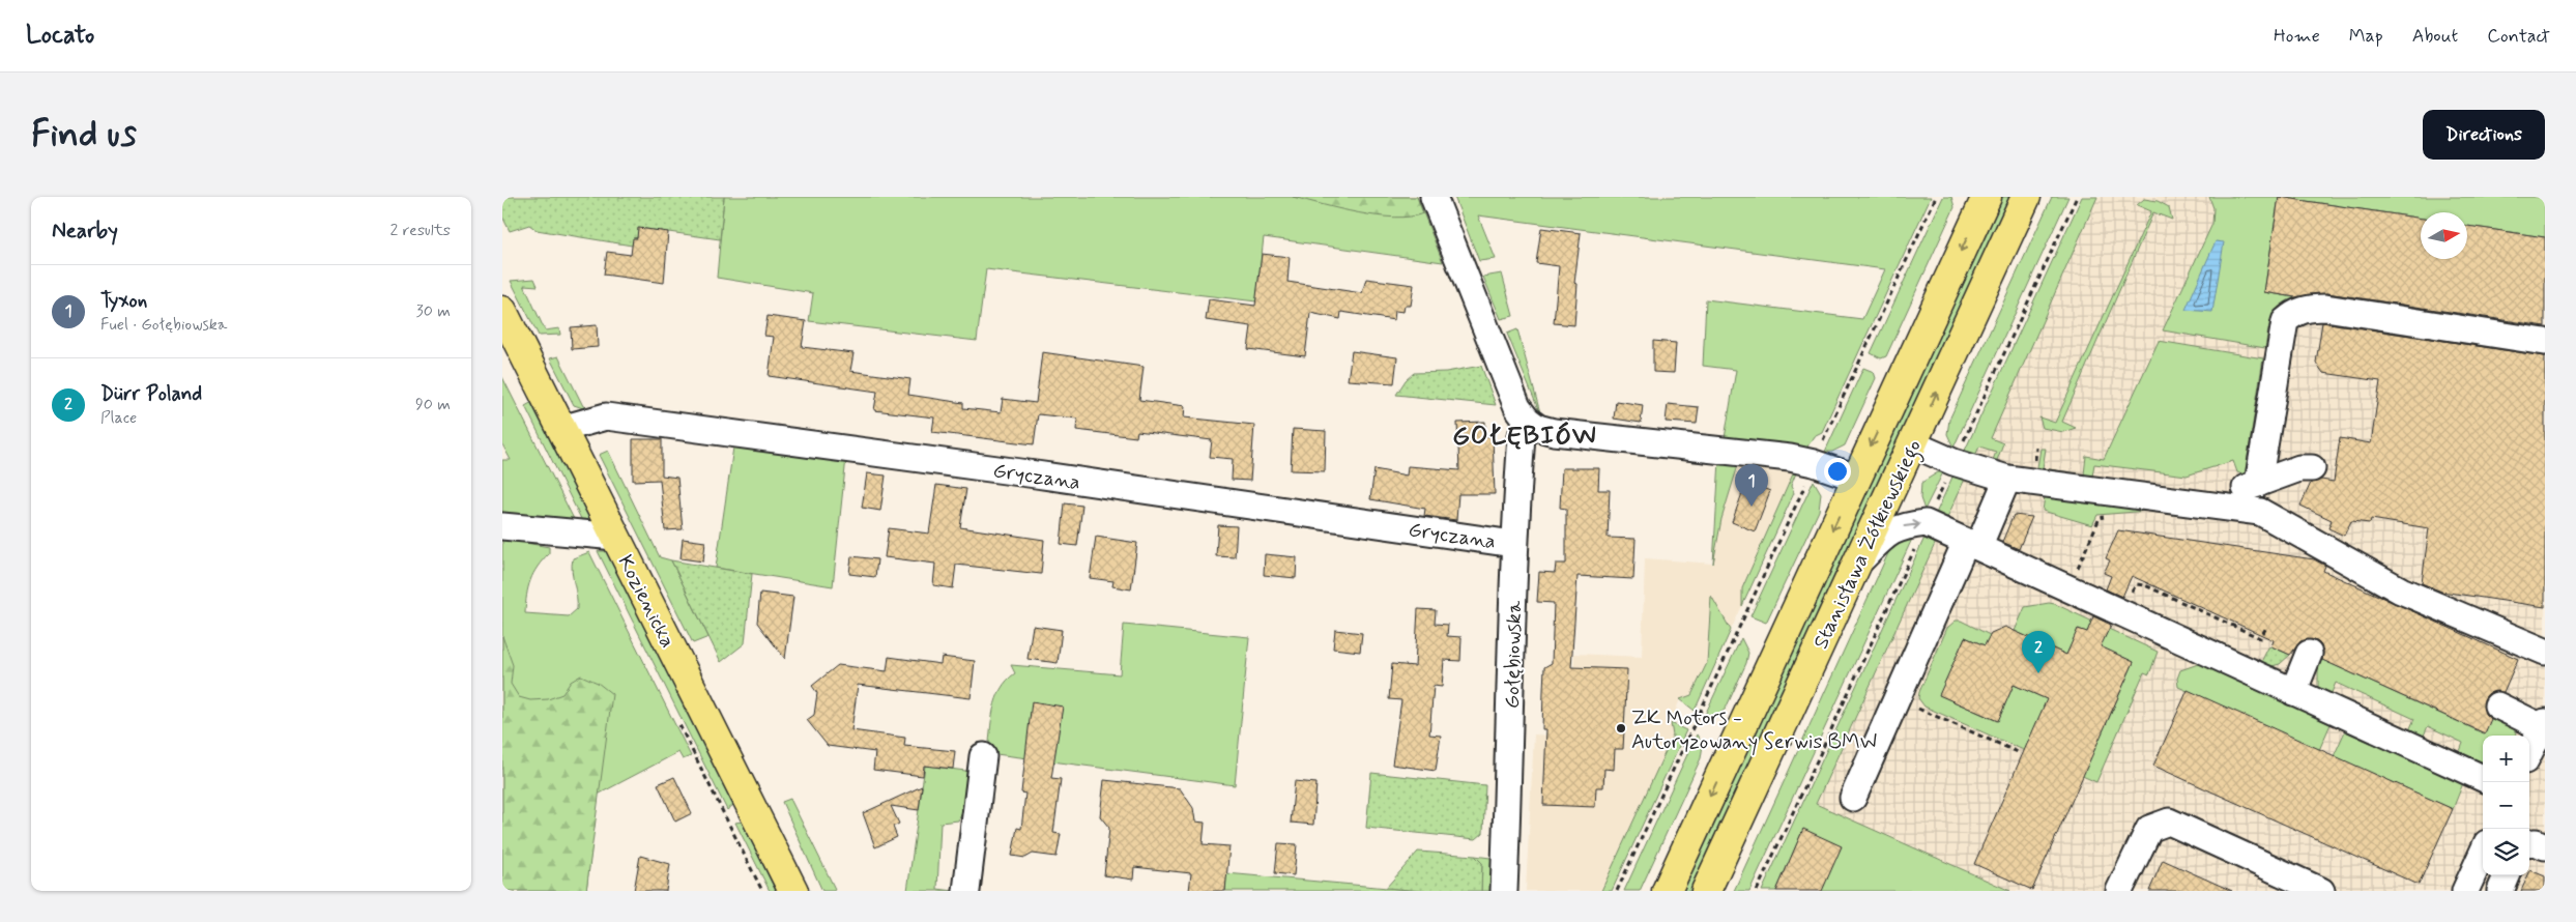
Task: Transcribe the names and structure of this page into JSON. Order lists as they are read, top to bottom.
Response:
{
  "streets": {
    "main road": ["Stanisława Żółkiewskiego", "Kozienicka"],
    "street": ["Gryczana", "Gołębiowska"]
  },
  "crossings": [
    ["Gryczana", "Kozienicka"],
    ["Gryczana", "Gołębiowska"]
  ],
  "districts": ["GOŁĘBIÓW"],
  "places": ["ZK Motors - Autoryzowany Serwis BMW"],
  "north": "right",
  "page": {
    "header": "Locato",
    "nav": [
      "Home",
      "Map",
      "About",
      "Contact"
    ],
    "buttons": "Directions",
    "title": "Find us",
    "heading": ["Nearby", "2 results"],
    "list": [
      {
        "mark": "1",
        "name": "Tyxon",
        "note": "Fuel · Gołębiowska",
        "value": "30 m"
      },
      {
        "mark": "2",
        "name": "Dürr Poland",
        "note": "Place",
        "value": "90 m"
      }
    ],
    "pins": ["1", "2"],
    "map_buttons": ["+", "−"]
  }
}
